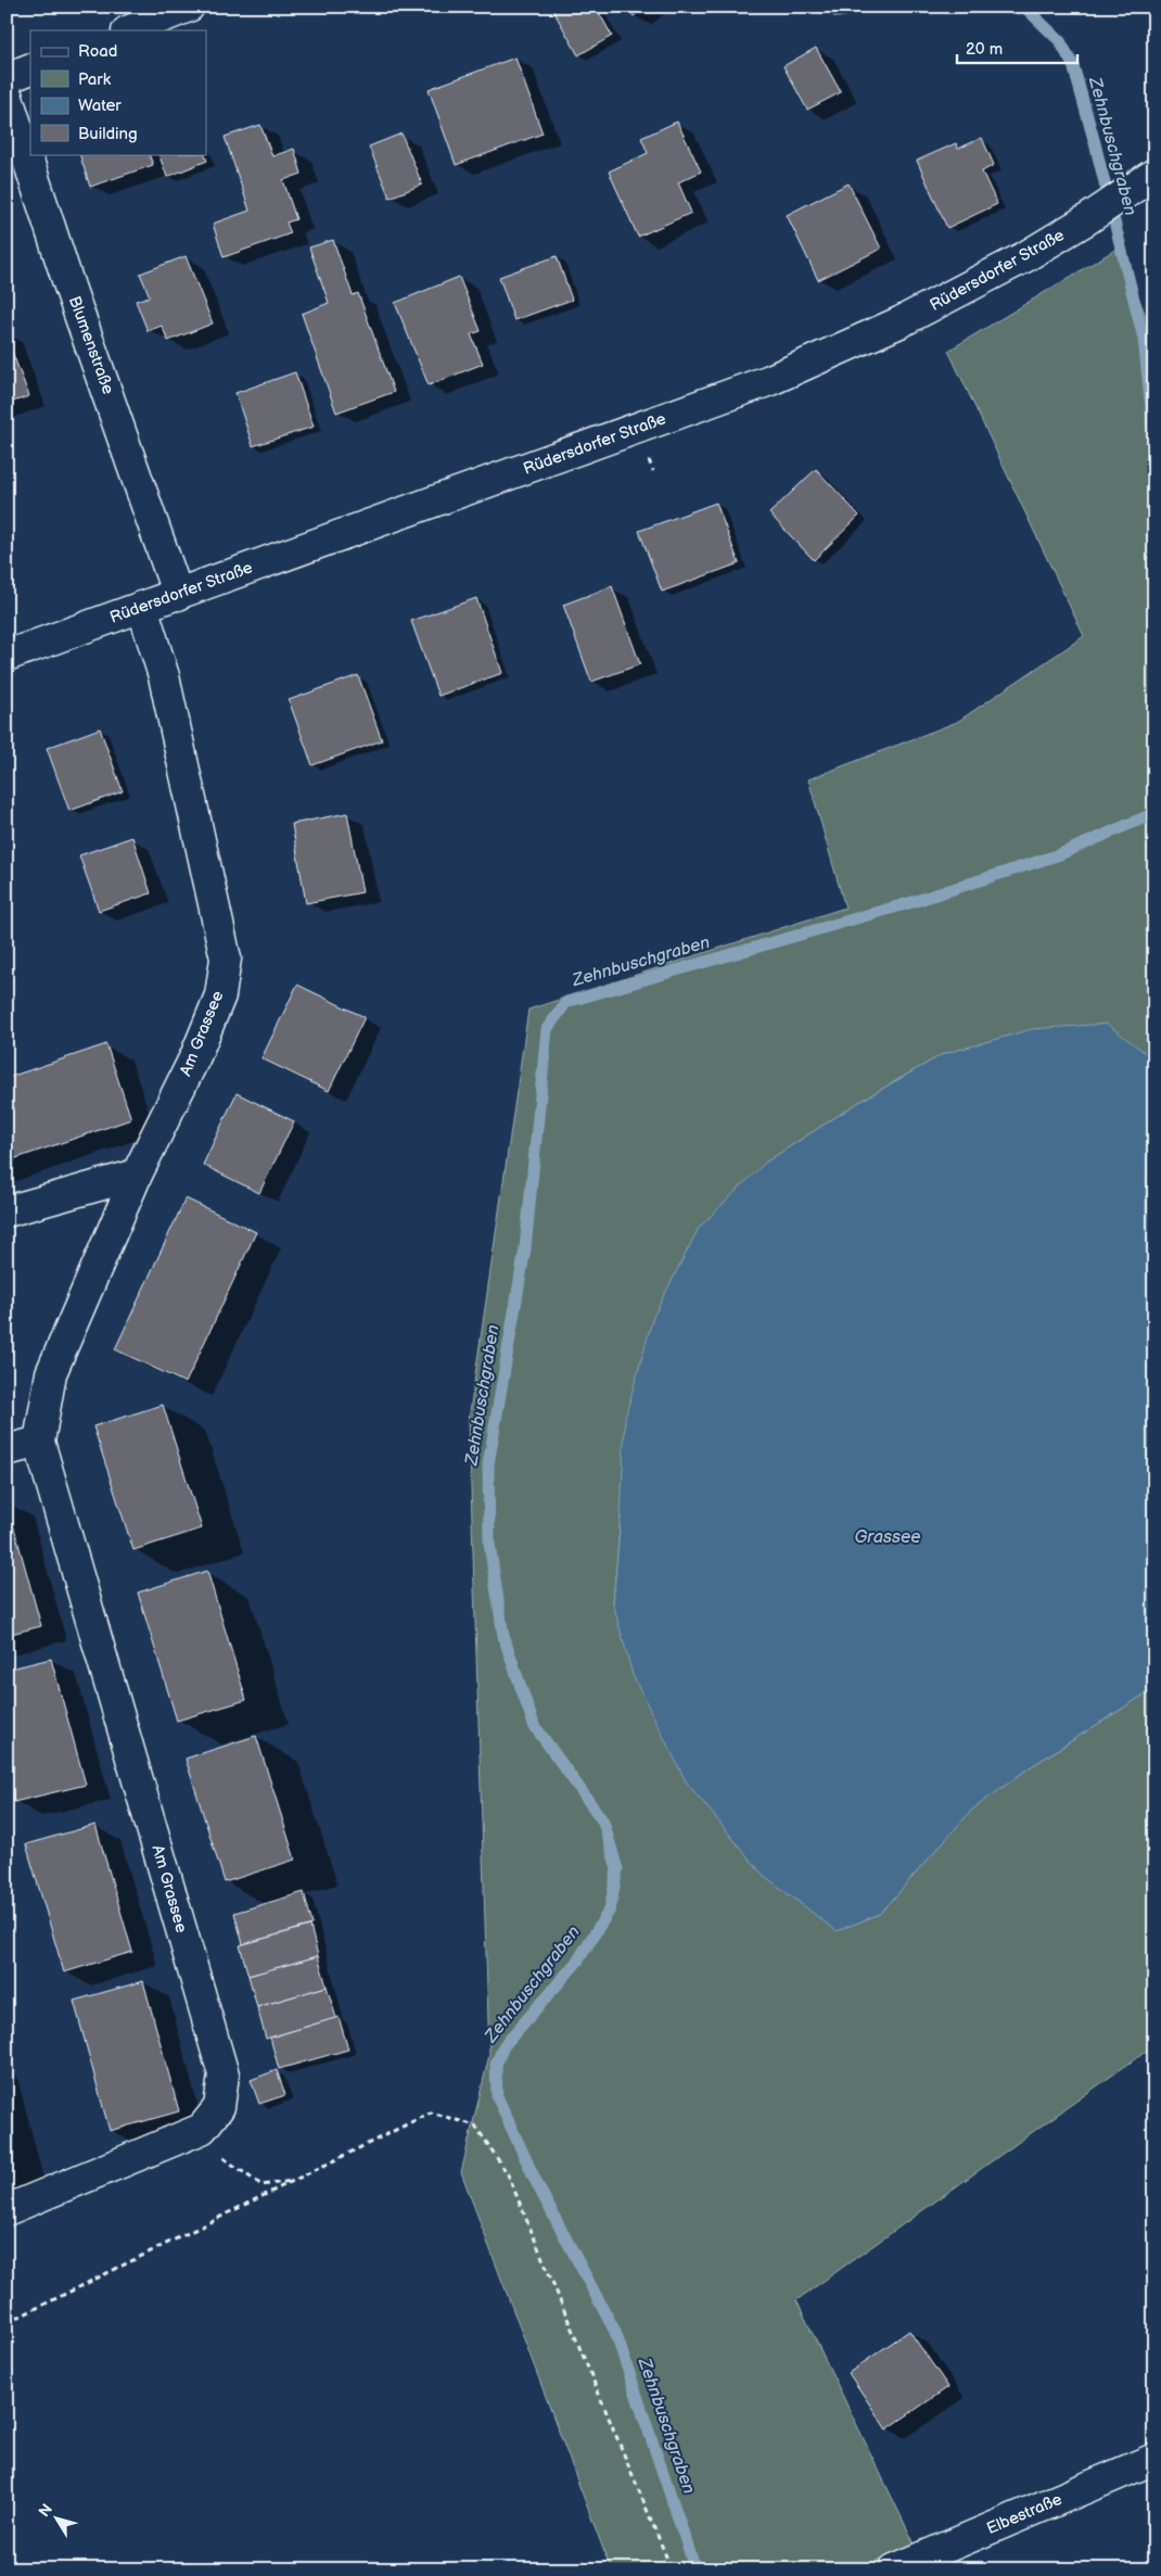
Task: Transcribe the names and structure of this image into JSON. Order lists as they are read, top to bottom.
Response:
{
  "streets": {
    "street": [
      "Rüdersdorfer Straße",
      "Blumenstraße",
      "Am Grassee",
      "Elbestraße"
    ]
  },
  "crossings": [
    ["Rüdersdorfer Straße", "Blumenstraße"],
    ["Rüdersdorfer Straße", "Am Grassee"]
  ],
  "water": ["Zehnbuschgraben", "Grassee"],
  "legend": [
    "Road",
    "Park",
    "Water",
    "Building"
  ],
  "scale_bar": "20 m",
  "north": "top left"
}
